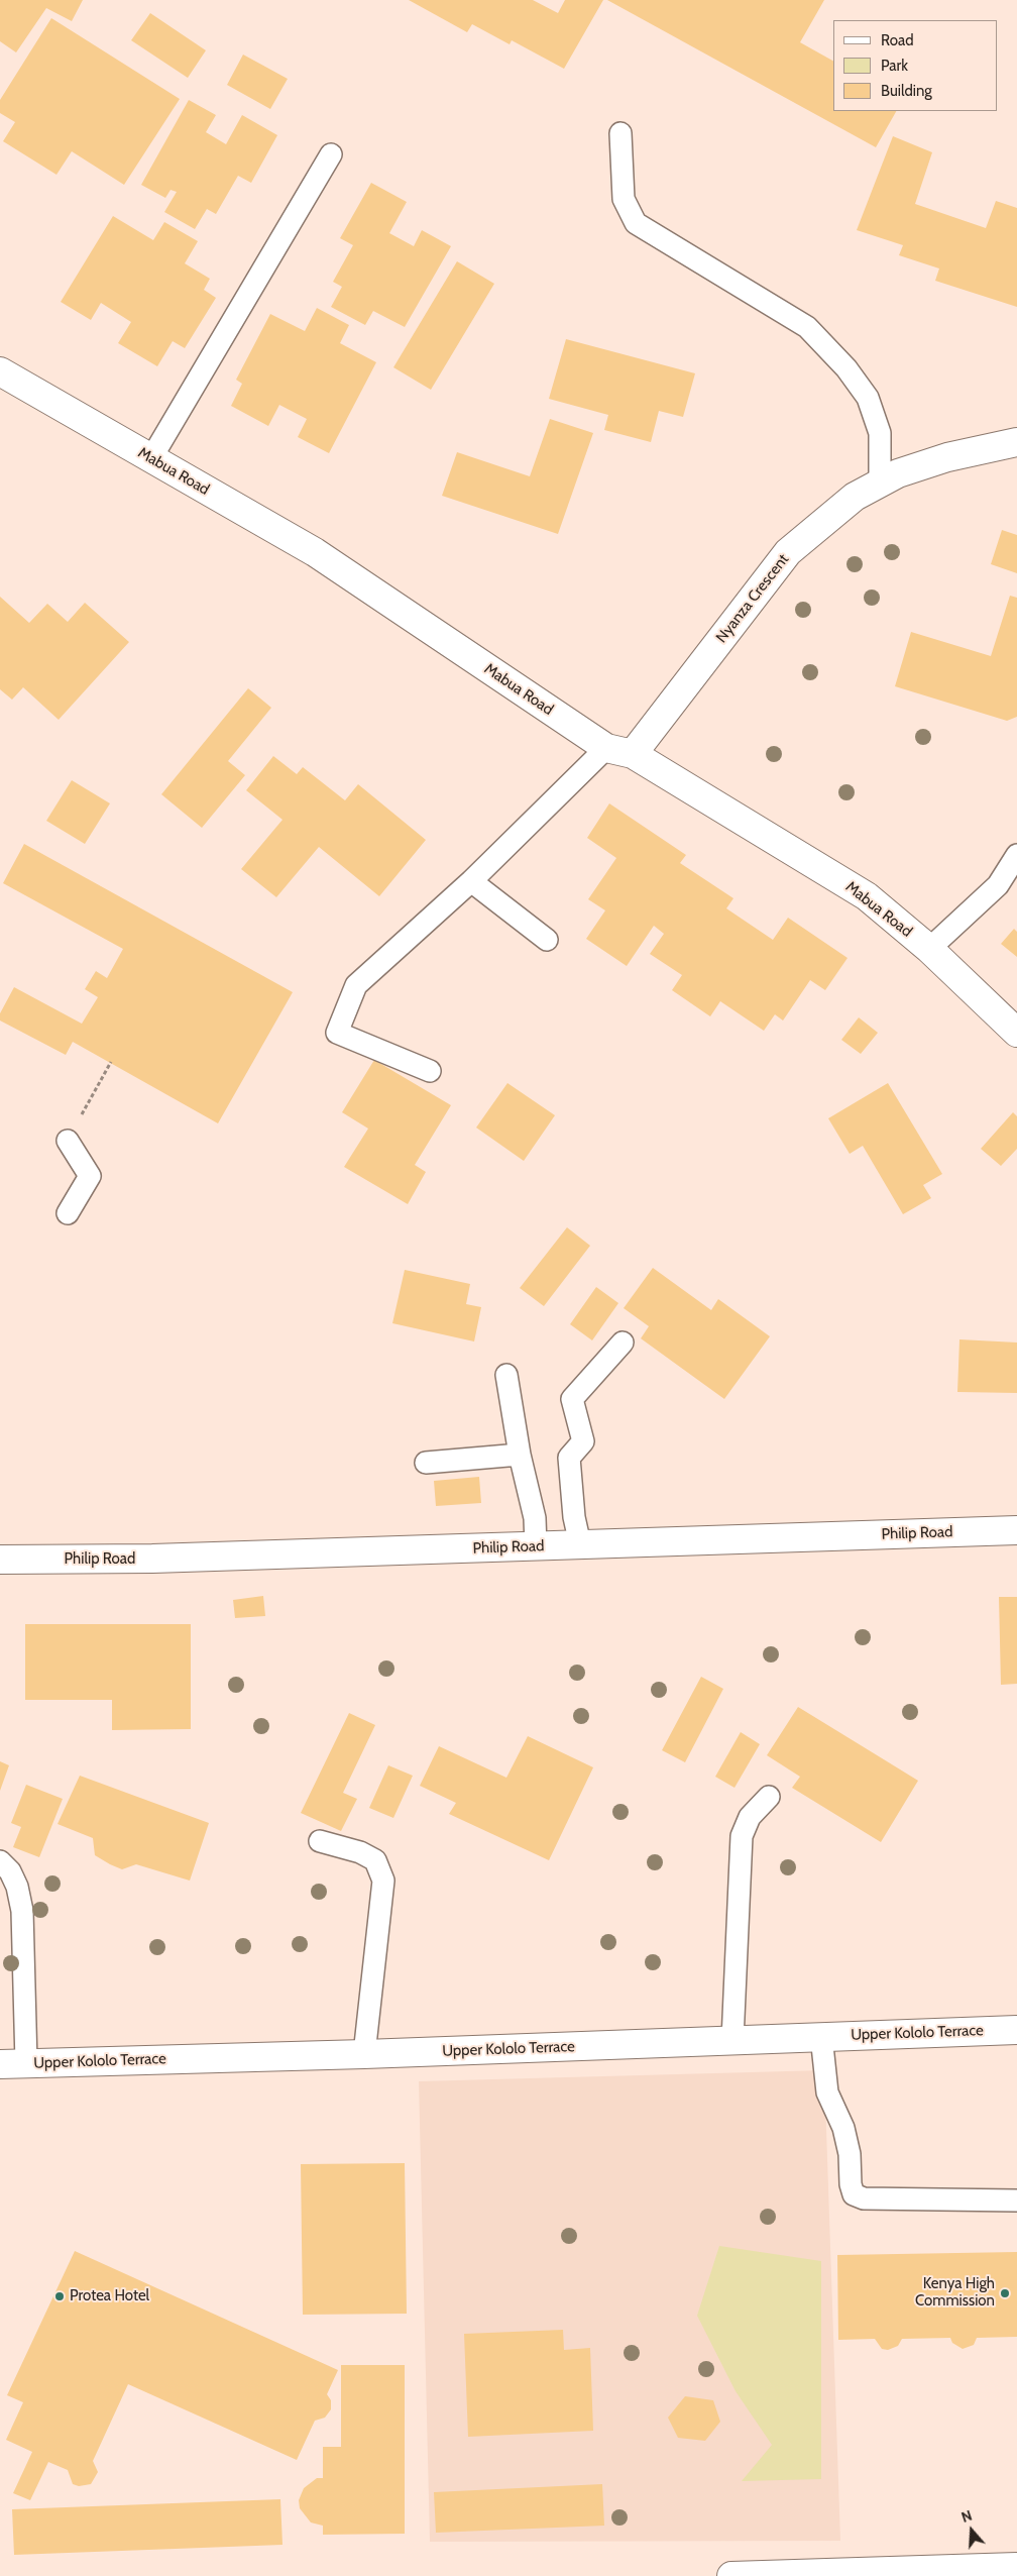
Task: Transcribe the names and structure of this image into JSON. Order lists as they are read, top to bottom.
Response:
{
  "streets": {
    "street": [
      "Mabua Road",
      "Nyanza Crescent",
      "Philip Road",
      "Upper Kololo Terrace"
    ]
  },
  "crossings": [
    ["Mabua Road", "Nyanza Crescent"]
  ],
  "places": ["Kenya High Commission", "Protea Hotel"],
  "legend": ["Road", "Park", "Building"],
  "north": "top"
}
